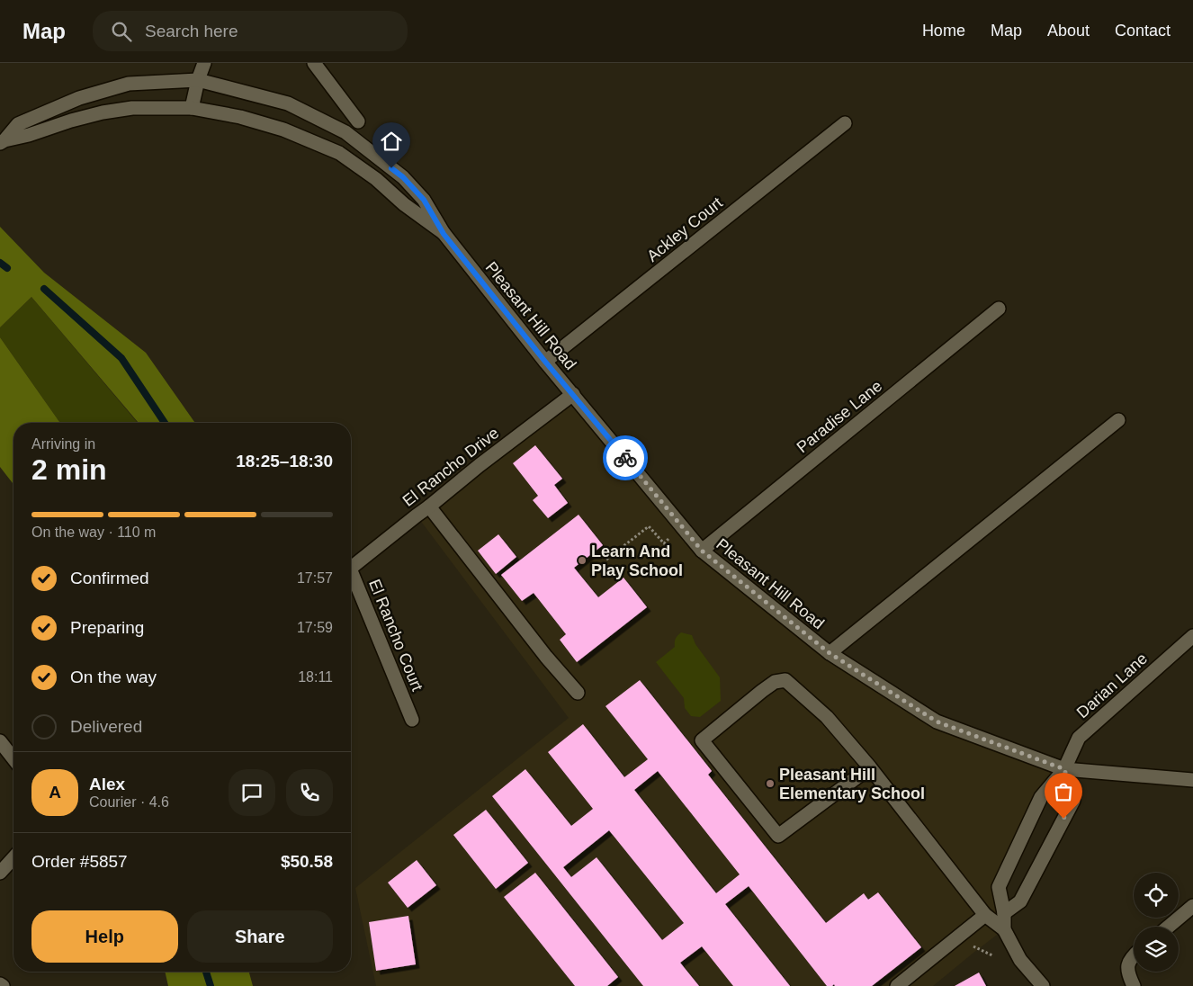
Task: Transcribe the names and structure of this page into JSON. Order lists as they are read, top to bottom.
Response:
{
  "streets": {
    "street": [
      "Ackley Court",
      "Pleasant Hill Road",
      "Paradise Lane",
      "El Rancho Drive",
      "El Rancho Court",
      "Darian Lane"
    ]
  },
  "crossings": [
    ["Ackley Court", "Pleasant Hill Road"],
    ["Pleasant Hill Road", "Paradise Lane"],
    ["Pleasant Hill Road", "El Rancho Drive"],
    ["Pleasant Hill Road", "Darian Lane"]
  ],
  "places": ["Learn And Play School", "Pleasant Hill Elementary School"],
  "page": {
    "header": "Map",
    "search": "Search here",
    "nav": [
      "Home",
      "Map",
      "About",
      "Contact"
    ],
    "heading": ["2 min", "Arriving in", "18:25–18:30"],
    "panel": [
      "Alex",
      "Courier · 4.6",
      "Order #5857",
      "$50.58"
    ],
    "bar": "On the way · 110 m",
    "list": [
      ["Confirmed", "17:57"],
      ["Preparing", "17:59"],
      ["On the way", "18:11"],
      "Delivered"
    ],
    "round": "A",
    "buttons": ["Help", "Share"]
  }
}
